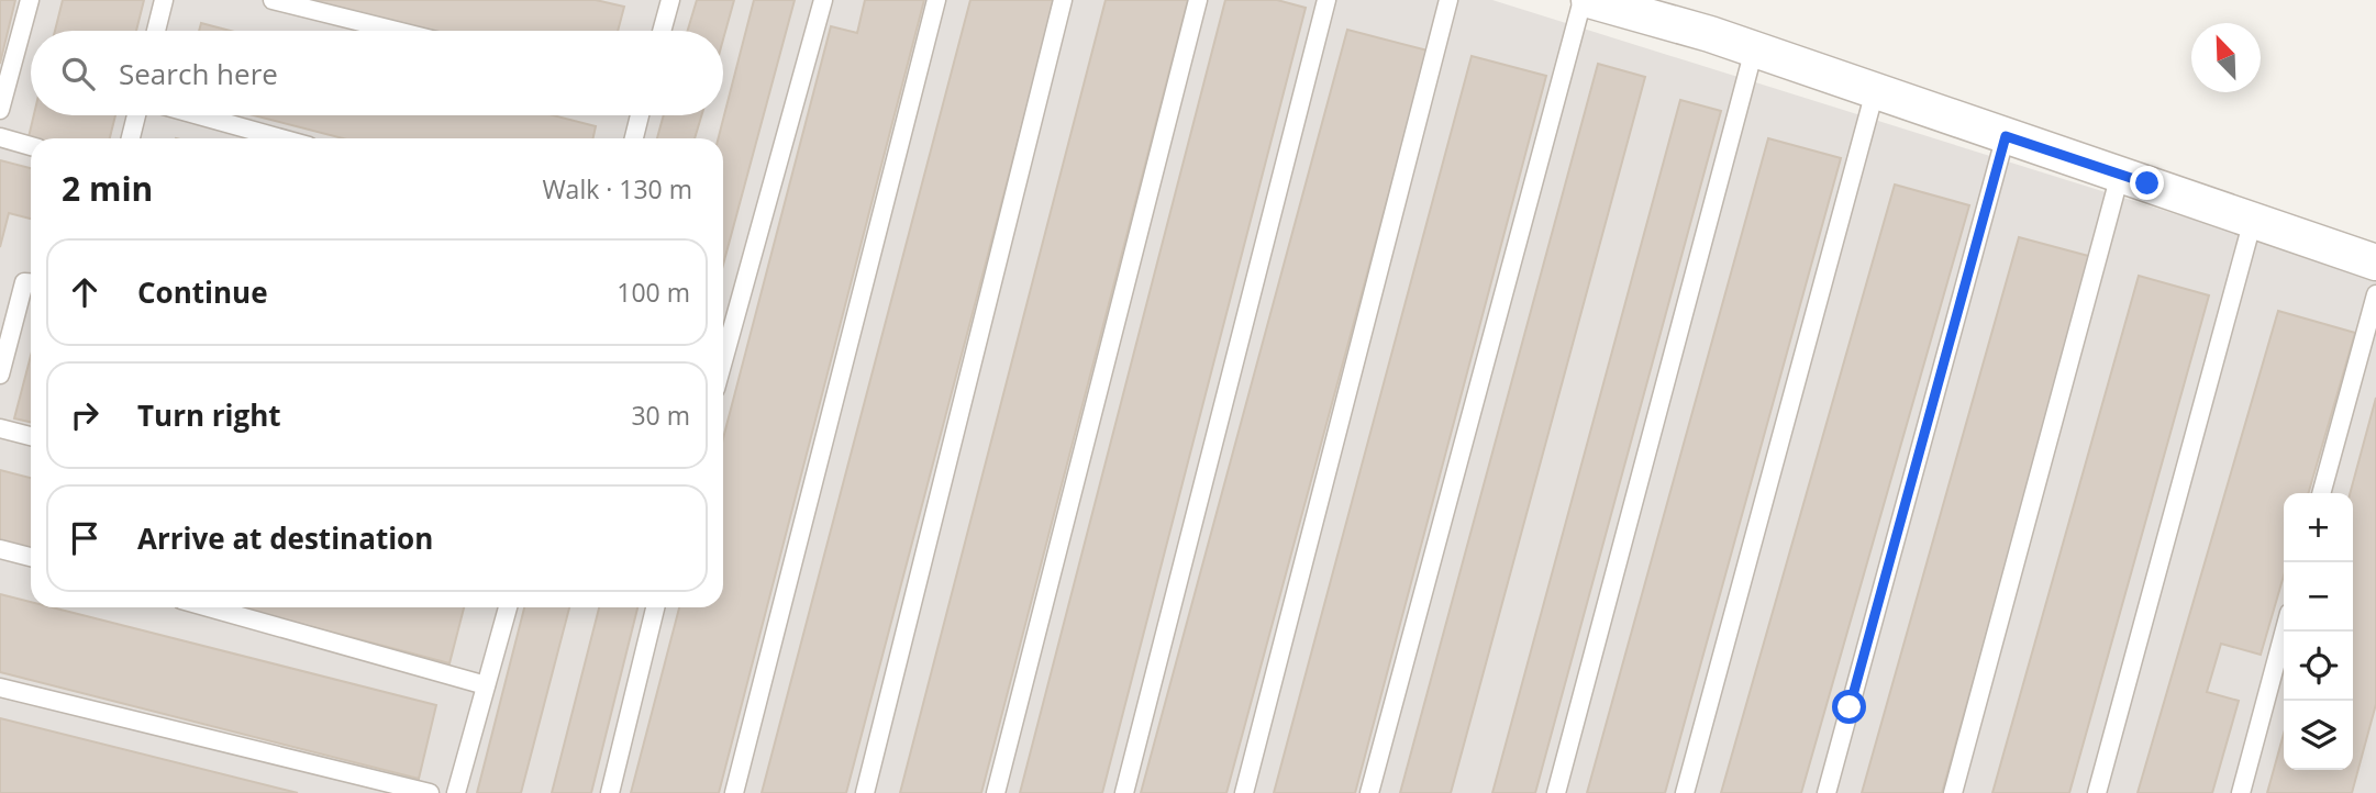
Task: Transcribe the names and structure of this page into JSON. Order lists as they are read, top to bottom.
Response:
{
  "north": "top left",
  "page": {
    "search": "Search here",
    "heading": ["2 min", "Walk · 130 m"],
    "list": [
      ["Continue", "100 m"],
      ["Turn right", "30 m"],
      "Arrive at destination"
    ],
    "map_buttons": ["+", "−"]
  }
}
